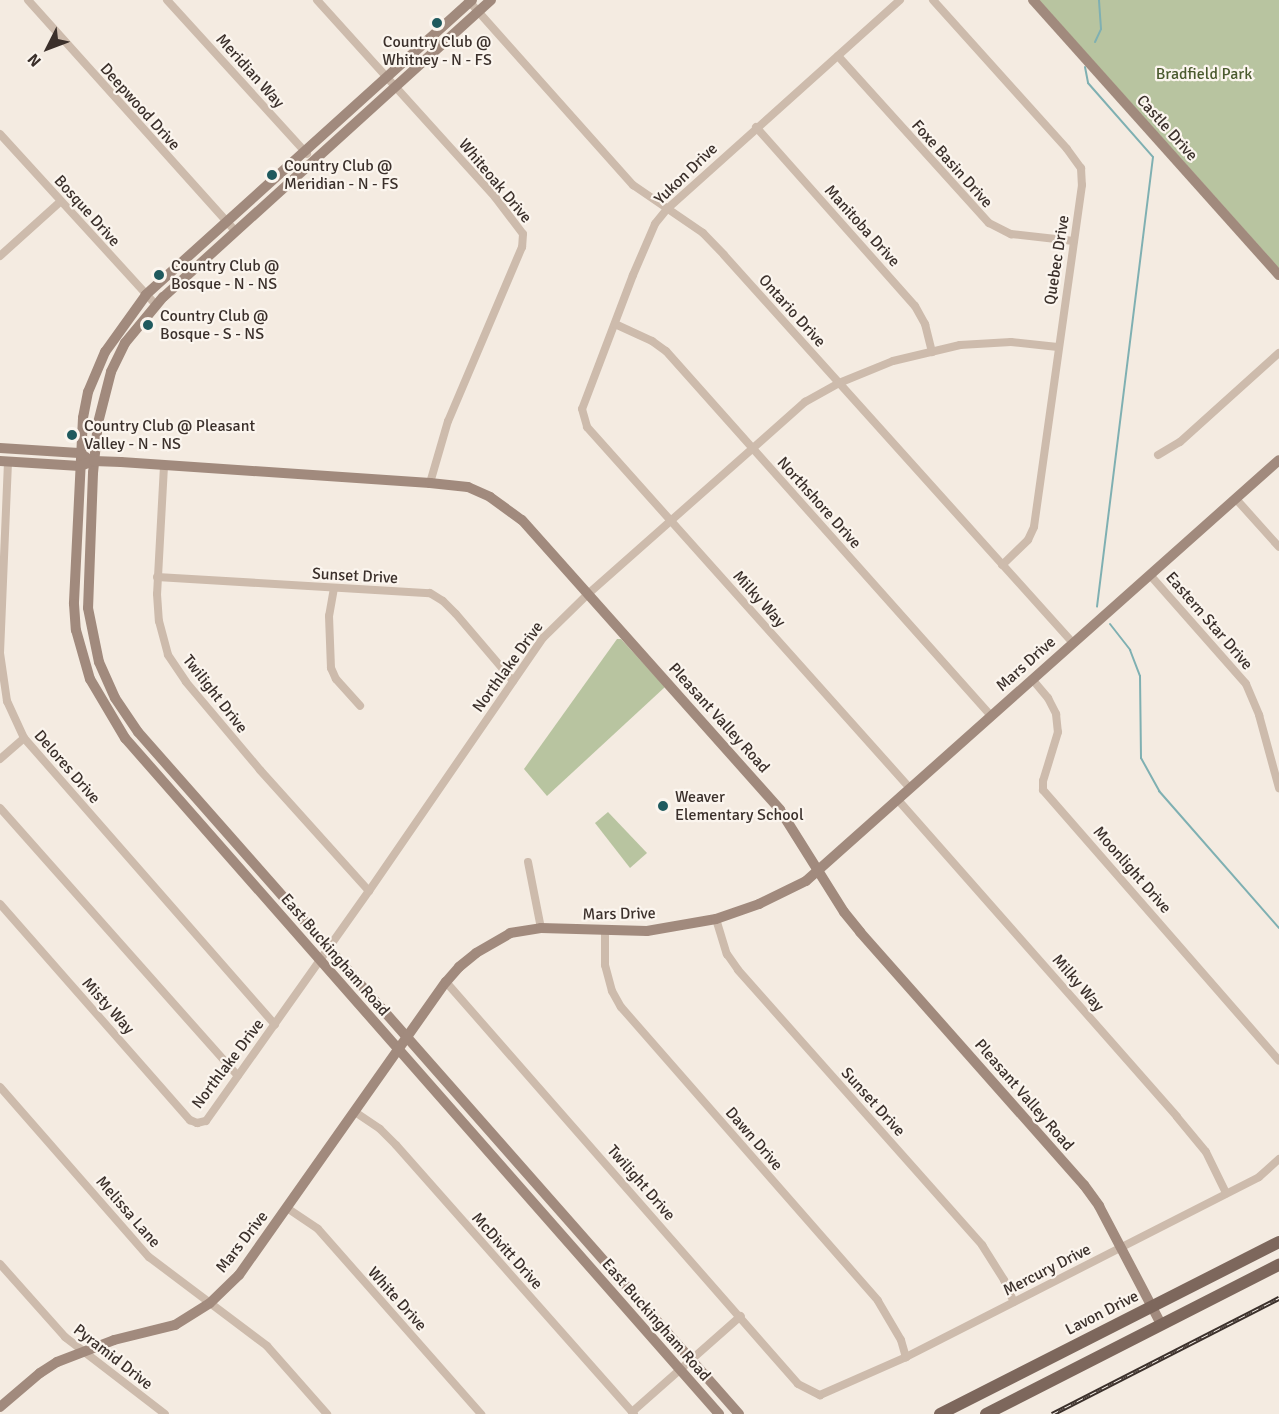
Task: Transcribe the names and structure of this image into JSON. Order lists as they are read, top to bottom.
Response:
{
  "streets": {
    "main road": [
      "Castle Drive",
      "Mars Drive",
      "Pleasant Valley Road",
      "East Buckingham Road",
      "Lavon Drive"
    ],
    "street": [
      "Meridian Way",
      "Deepwood Drive",
      "Foxe Basin Drive",
      "Yukon Drive",
      "Whiteoak Drive",
      "Bosque Drive",
      "Manitoba Drive",
      "Quebec Drive",
      "Ontario Drive",
      "Northshore Drive",
      "Sunset Drive",
      "Milky Way",
      "Eastern Star Drive",
      "Northlake Drive",
      "Twilight Drive",
      "Delores Drive",
      "Moonlight Drive",
      "Misty Way",
      "Dawn Drive",
      "Melissa Lane",
      "McDivitt Drive",
      "Mercury Drive",
      "White Drive",
      "Pyramid Drive"
    ]
  },
  "crossings": [
    ["Meridian Way", "East Buckingham Road"],
    ["Deepwood Drive", "East Buckingham Road"],
    ["Foxe Basin Drive", "Yukon Drive"],
    ["Foxe Basin Drive", "Quebec Drive"],
    ["Yukon Drive", "Manitoba Drive"],
    ["Yukon Drive", "Ontario Drive"],
    ["Yukon Drive", "Northshore Drive"],
    ["Yukon Drive", "Milky Way"],
    ["Whiteoak Drive", "Pleasant Valley Road"],
    ["Whiteoak Drive", "East Buckingham Road"],
    ["Bosque Drive", "East Buckingham Road"],
    ["Manitoba Drive", "Northlake Drive"],
    ["Quebec Drive", "Ontario Drive"],
    ["Quebec Drive", "Northlake Drive"],
    ["Ontario Drive", "Mars Drive"],
    ["Ontario Drive", "Northlake Drive"],
    ["Ontario Drive", "East Buckingham Road"],
    ["Northshore Drive", "Mars Drive"],
    ["Northshore Drive", "Northlake Drive"],
    ["Sunset Drive", "Mars Drive"],
    ["Sunset Drive", "Northlake Drive"],
    ["Sunset Drive", "Twilight Drive"],
    ["Sunset Drive", "Mercury Drive"],
    ["Milky Way", "Mars Drive"],
    ["Milky Way", "Northlake Drive"],
    ["Milky Way", "Mercury Drive"],
    ["Eastern Star Drive", "Mars Drive"],
    ["Mars Drive", "Twilight Drive"],
    ["Mars Drive", "Pleasant Valley Road"],
    ["Mars Drive", "Moonlight Drive"],
    ["Mars Drive", "East Buckingham Road"],
    ["Mars Drive", "Dawn Drive"],
    ["Mars Drive", "Melissa Lane"],
    ["Mars Drive", "McDivitt Drive"],
    ["Mars Drive", "White Drive"],
    ["Mars Drive", "Pyramid Drive"],
    ["Northlake Drive", "Twilight Drive"],
    ["Northlake Drive", "Pleasant Valley Road"],
    ["Northlake Drive", "Delores Drive"],
    ["Northlake Drive", "East Buckingham Road"],
    ["Northlake Drive", "Misty Way"],
    ["Twilight Drive", "Pleasant Valley Road"],
    ["Twilight Drive", "Mercury Drive"],
    ["Pleasant Valley Road", "Delores Drive"],
    ["Pleasant Valley Road", "East Buckingham Road"],
    ["Pleasant Valley Road", "Mercury Drive"],
    ["Pleasant Valley Road", "Lavon Drive"],
    ["Dawn Drive", "Mercury Drive"]
  ],
  "parks": ["Bradfield Park"],
  "places": [
    "Country Club @ Whitney - N - FS",
    "Country Club @ Meridian - N - FS",
    "Country Club @ Bosque - N - NS",
    "Country Club @ Bosque - S - NS",
    "Country Club @ Pleasant Valley - N - NS",
    "Weaver Elementary School"
  ],
  "north": "bottom left"
}
